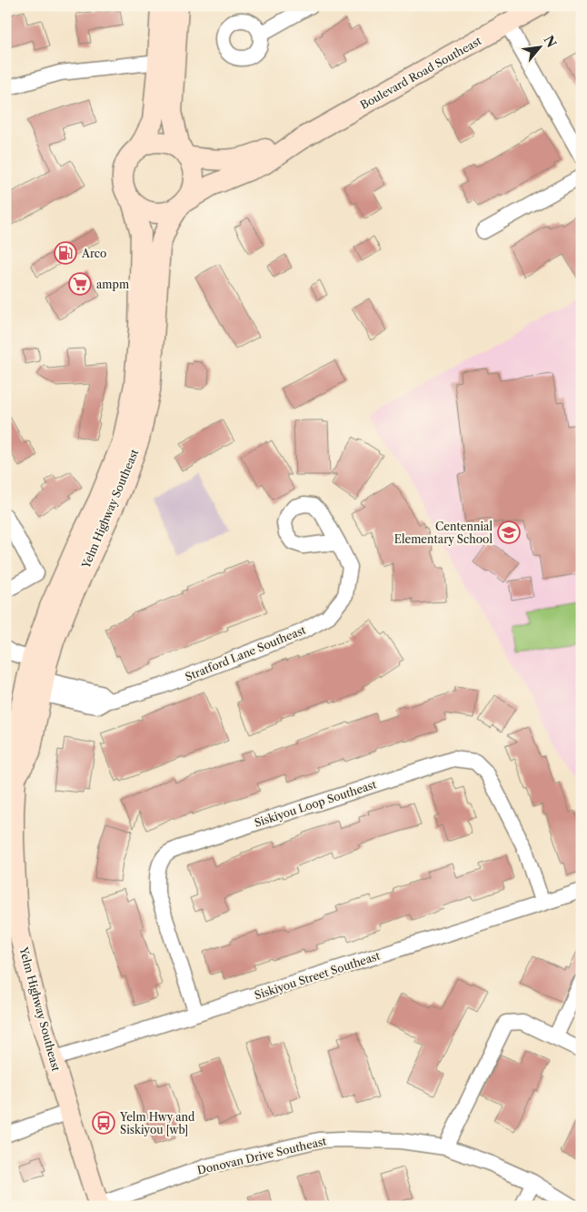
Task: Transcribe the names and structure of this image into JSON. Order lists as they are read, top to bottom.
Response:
{
  "streets": {
    "main road": ["Boulevard Road Southeast", "Yelm Highway Southeast"],
    "street": [
      "Stratford Lane Southeast",
      "Siskiyou Loop Southeast",
      "Siskiyou Street Southeast",
      "Donovan Drive Southeast"
    ]
  },
  "crossings": [
    ["Boulevard Road Southeast", "Yelm Highway Southeast"],
    ["Yelm Highway Southeast", "Stratford Lane Southeast"],
    ["Yelm Highway Southeast", "Siskiyou Street Southeast"],
    ["Yelm Highway Southeast", "Donovan Drive Southeast"],
    ["Siskiyou Loop Southeast", "Siskiyou Street Southeast"]
  ],
  "places": {
    "fuel station": ["Arco"],
    "supermarket": ["ampm"],
    "school or university": ["Centennial Elementary School"],
    "bus stop": ["Yelm Hwy and Siskiyou [wb]"]
  },
  "north": "top right"
}
